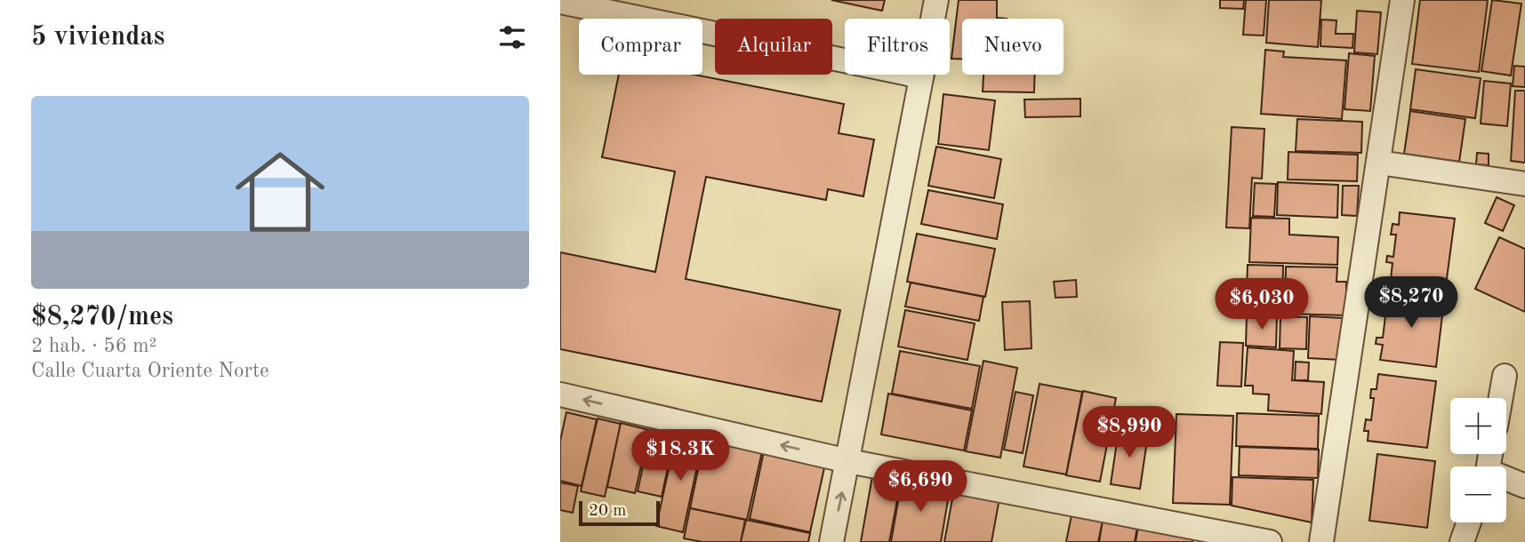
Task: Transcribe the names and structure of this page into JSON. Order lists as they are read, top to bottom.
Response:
{
  "scale_bar": "20 m",
  "page": {
    "heading": "5 viviendas",
    "chip": [
      "Comprar",
      "Alquilar",
      "Filtros",
      "Nuevo"
    ],
    "list": [
      {
        "name": "$8,270/mes",
        "note": "2 hab. · 56 m² · Calle Cuarta Oriente Norte"
      }
    ],
    "price": [
      "$8,270",
      "$6,030",
      "$8,990",
      "$18.3K",
      "$6,690"
    ],
    "map_buttons": ["+", "−"],
    "scale": "20 m"
  }
}
